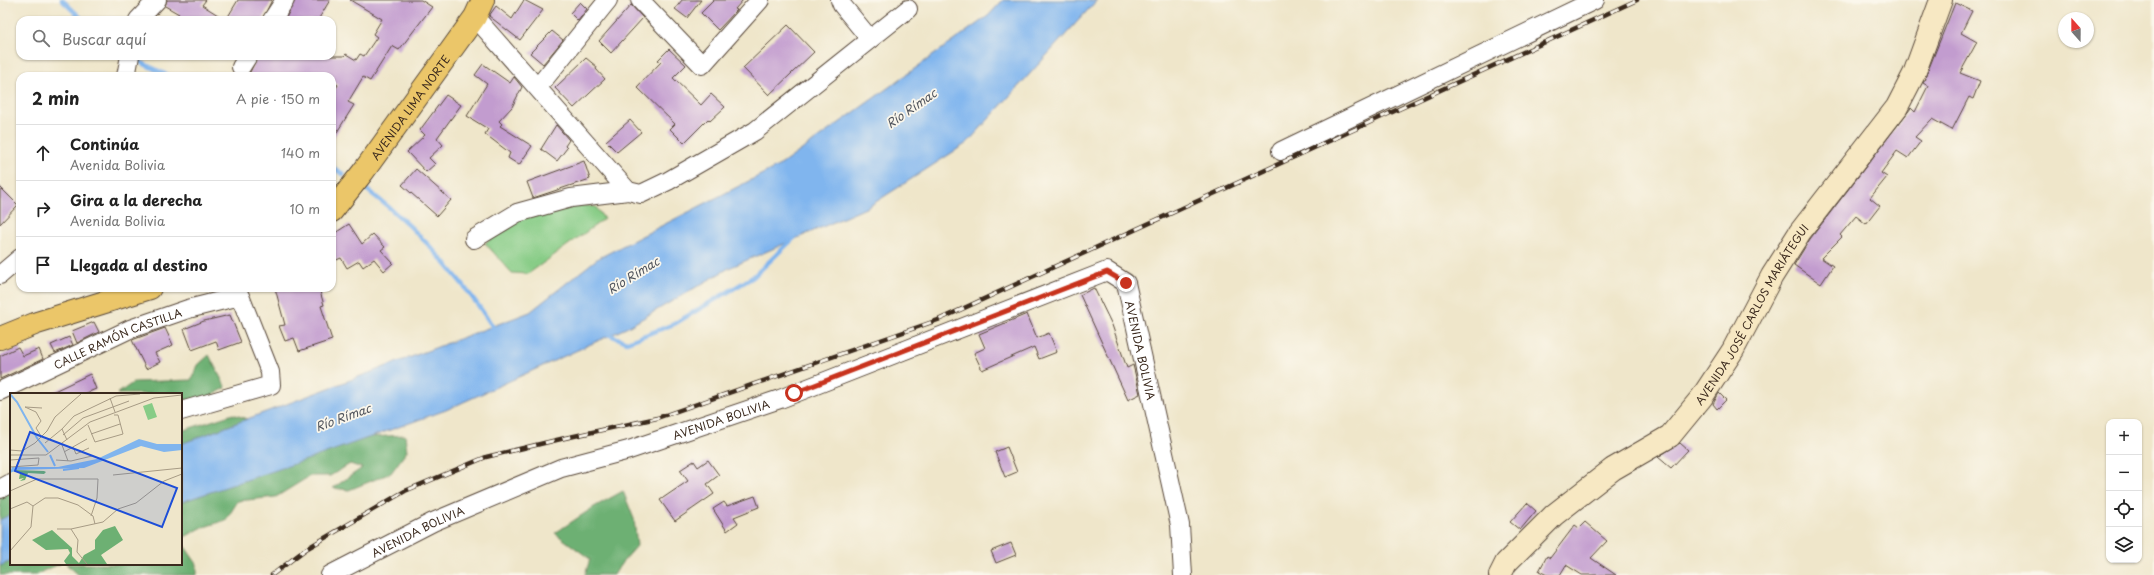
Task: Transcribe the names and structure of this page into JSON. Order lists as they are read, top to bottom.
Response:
{
  "streets": {
    "highway": ["AVENIDA LIMA NORTE"],
    "street": ["AVENIDA JOSÉ CARLOS MARIÁTEGUI", "CALLE RAMÓN CASTILLA", "AVENIDA BOLIVIA"]
  },
  "water": ["Río Rímac"],
  "north": "top",
  "page": {
    "search": "Buscar aquí",
    "heading": ["2 min", "A pie · 150 m"],
    "list": [
      ["Continúa", "Avenida Bolivia", "140 m"],
      ["Gira a la derecha", "Avenida Bolivia", "10 m"],
      "Llegada al destino"
    ],
    "map_buttons": ["+", "−"]
  }
}
